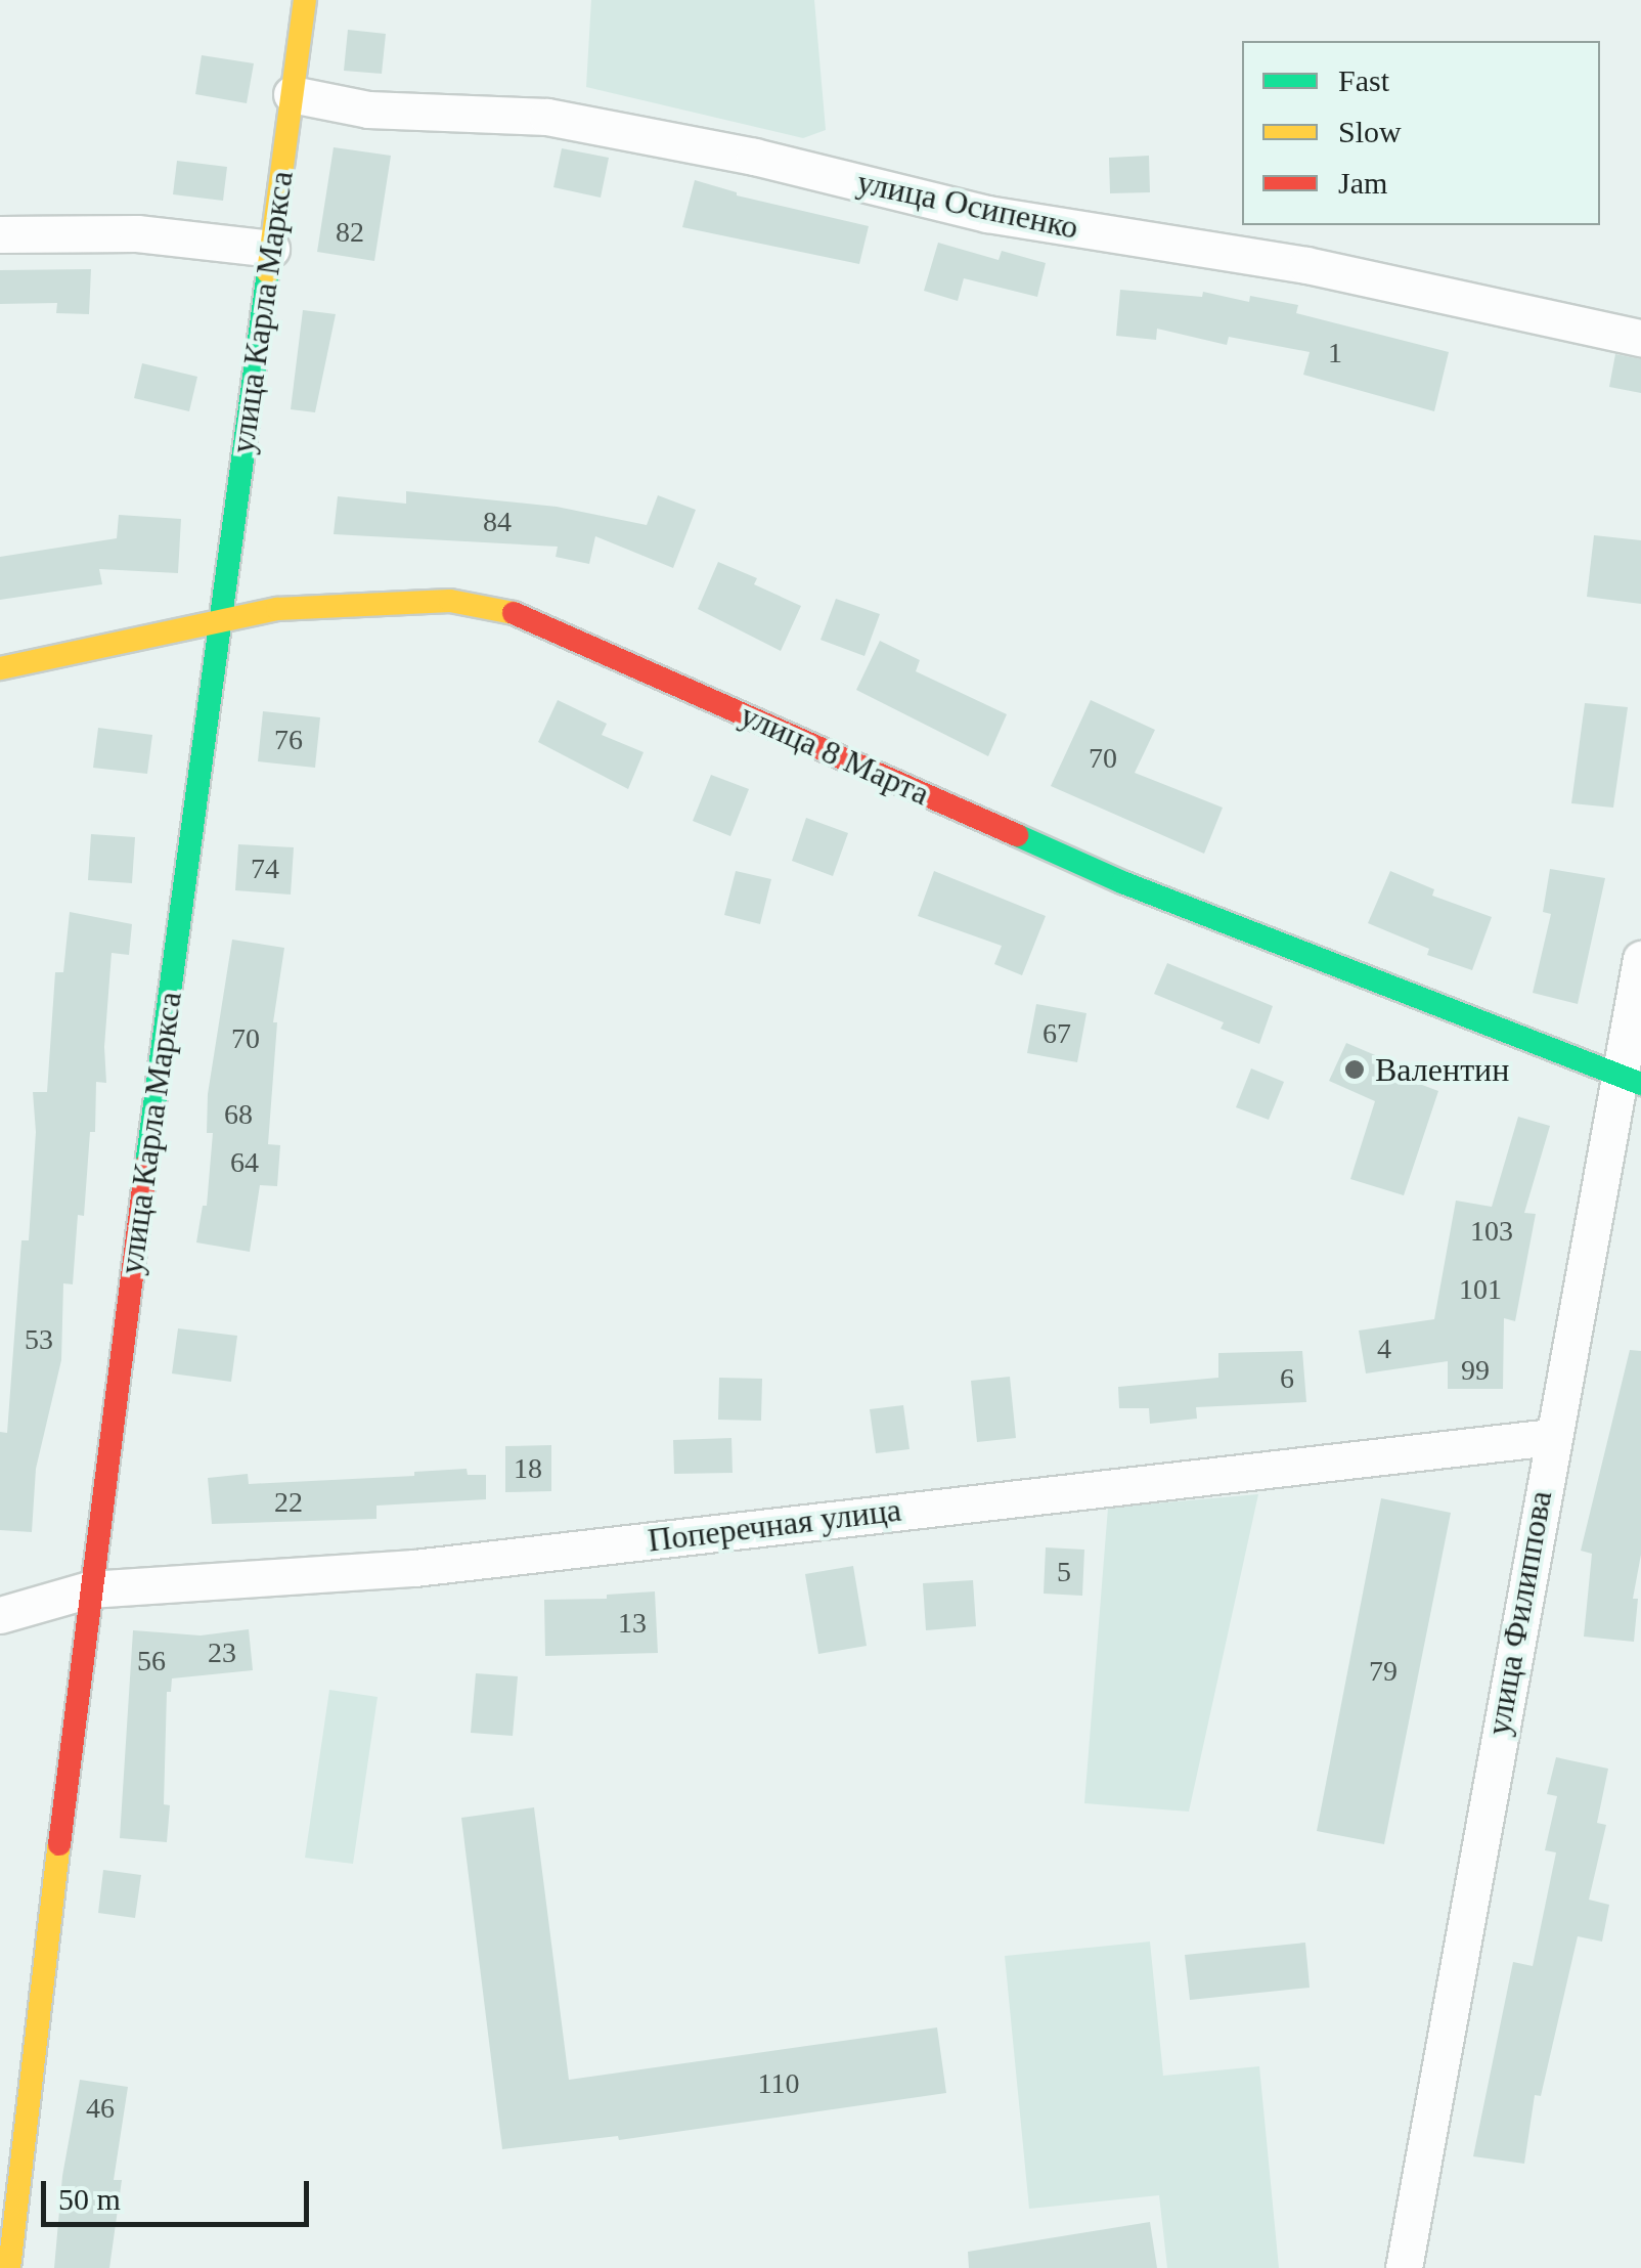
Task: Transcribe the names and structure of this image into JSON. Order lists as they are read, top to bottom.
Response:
{
  "streets": {
    "street": [
      "улица Осипенко",
      "улица Карла Маркса",
      "улица 8 Марта",
      "Поперечная улица",
      "улица Филиппова"
    ]
  },
  "crossings": [
    ["улица Осипенко", "улица Карла Маркса"],
    ["улица Карла Маркса", "улица 8 Марта"],
    ["улица Карла Маркса", "Поперечная улица"],
    ["улица 8 Марта", "улица Филиппова"],
    ["Поперечная улица", "улица Филиппова"]
  ],
  "places": ["Валентин"],
  "house_numbers": [
    "82",
    "1",
    "84",
    "76",
    "70",
    "74",
    "67",
    "70",
    "68",
    "64",
    "103",
    "101",
    "53",
    "4",
    "99",
    "6",
    "18",
    "22",
    "5",
    "13",
    "23",
    "56",
    "79",
    "110",
    "46"
  ],
  "legend": ["Fast", "Slow", "Jam"],
  "scale_bar": "50 m"
}
